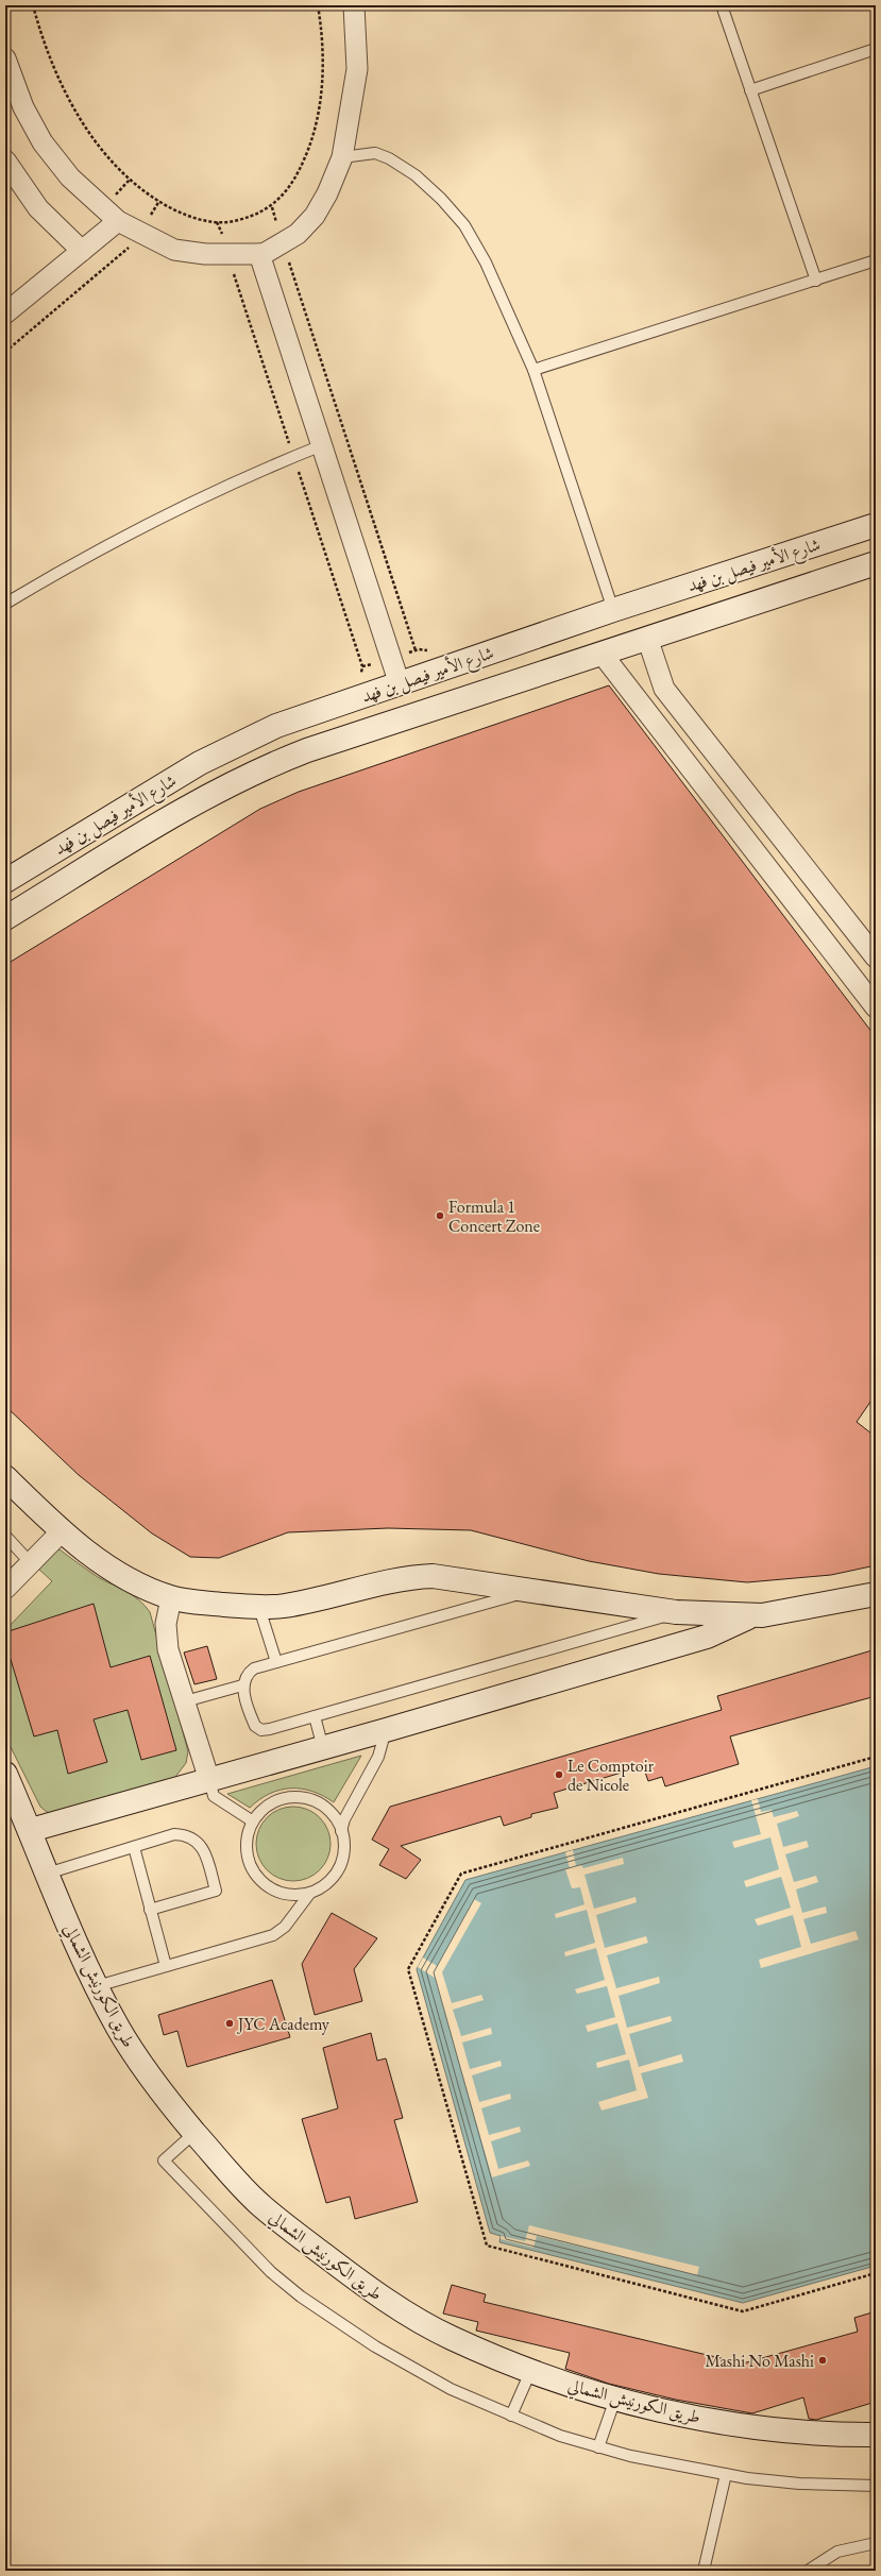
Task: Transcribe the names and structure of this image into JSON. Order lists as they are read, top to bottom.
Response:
{
  "streets": {
    "main road": ["شارع الأمير فيصل بن فهد", "طريق الكورنيش الشمالي"]
  },
  "places": [
    "Formula 1 Concert Zone",
    "Le Comptoir de Nicole",
    "JYC Academy",
    "Mashi No Mashi"
  ]
}
